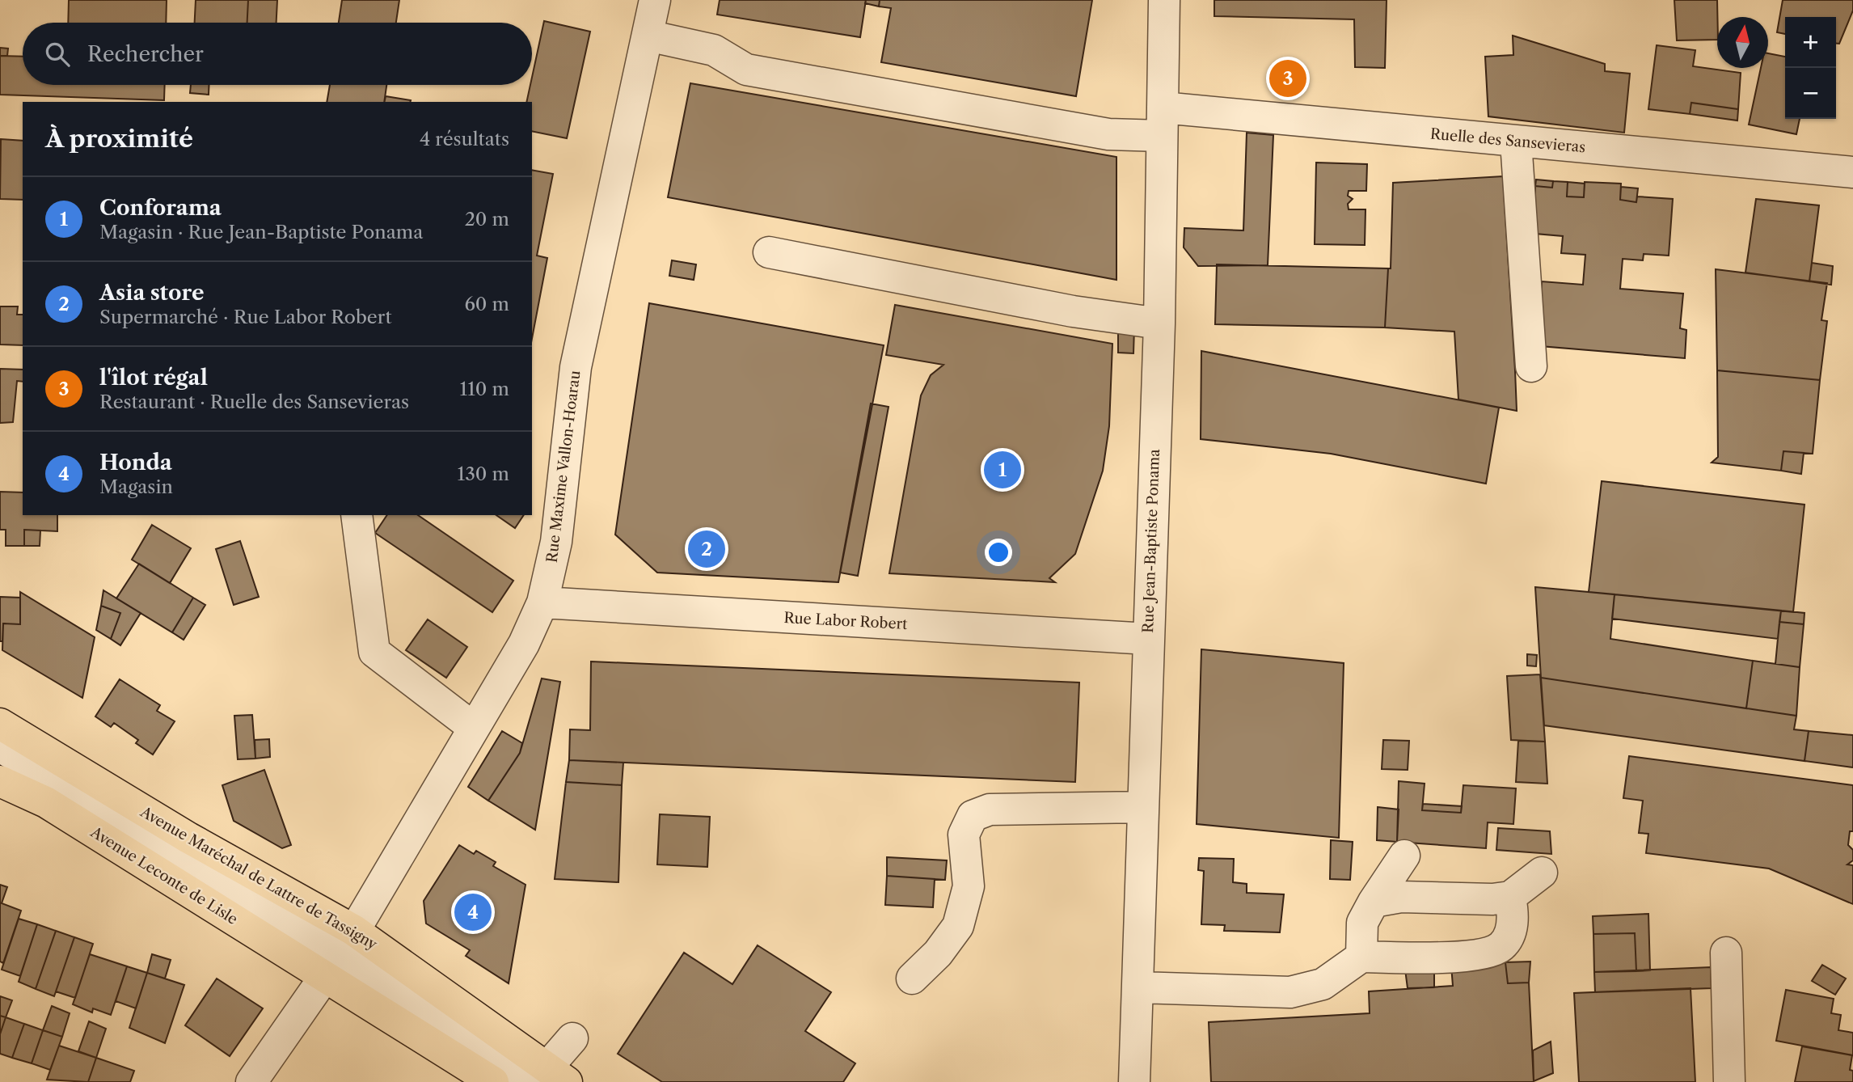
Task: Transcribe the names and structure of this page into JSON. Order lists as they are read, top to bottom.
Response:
{
  "streets": {
    "main road": ["Avenue Leconte de Lisle", "Avenue Maréchal de Lattre de Tassigny"],
    "street": [
      "Ruelle des Sansevieras",
      "Rue Maxime Vallon-Hoarau",
      "Rue Jean-Baptiste Ponama",
      "Rue Labor Robert"
    ]
  },
  "crossings": [
    ["Ruelle des Sansevieras", "Rue Maxime Vallon-Hoarau"],
    ["Ruelle des Sansevieras", "Rue Jean-Baptiste Ponama"],
    ["Rue Maxime Vallon-Hoarau", "Rue Labor Robert"],
    ["Rue Maxime Vallon-Hoarau", "Avenue Leconte de Lisle"],
    ["Rue Maxime Vallon-Hoarau", "Avenue Maréchal de Lattre de Tassigny"],
    ["Rue Jean-Baptiste Ponama", "Rue Labor Robert"],
    ["Avenue Leconte de Lisle", "Avenue Maréchal de Lattre de Tassigny"]
  ],
  "north": "top",
  "page": {
    "map_buttons": ["+", "−"],
    "search": "Rechercher",
    "pins": [
      "3",
      "1",
      "2",
      "4"
    ],
    "heading": ["À proximité", "4 résultats"],
    "list": [
      {
        "mark": "1",
        "name": "Conforama",
        "note": "Magasin · Rue Jean-Baptiste Ponama",
        "value": "20 m"
      },
      {
        "mark": "2",
        "name": "Asia store",
        "note": "Supermarché · Rue Labor Robert",
        "value": "60 m"
      },
      {
        "mark": "3",
        "name": "l'îlot régal",
        "note": "Restaurant · Ruelle des Sansevieras",
        "value": "110 m"
      },
      {
        "mark": "4",
        "name": "Honda",
        "note": "Magasin",
        "value": "130 m"
      }
    ]
  }
}
